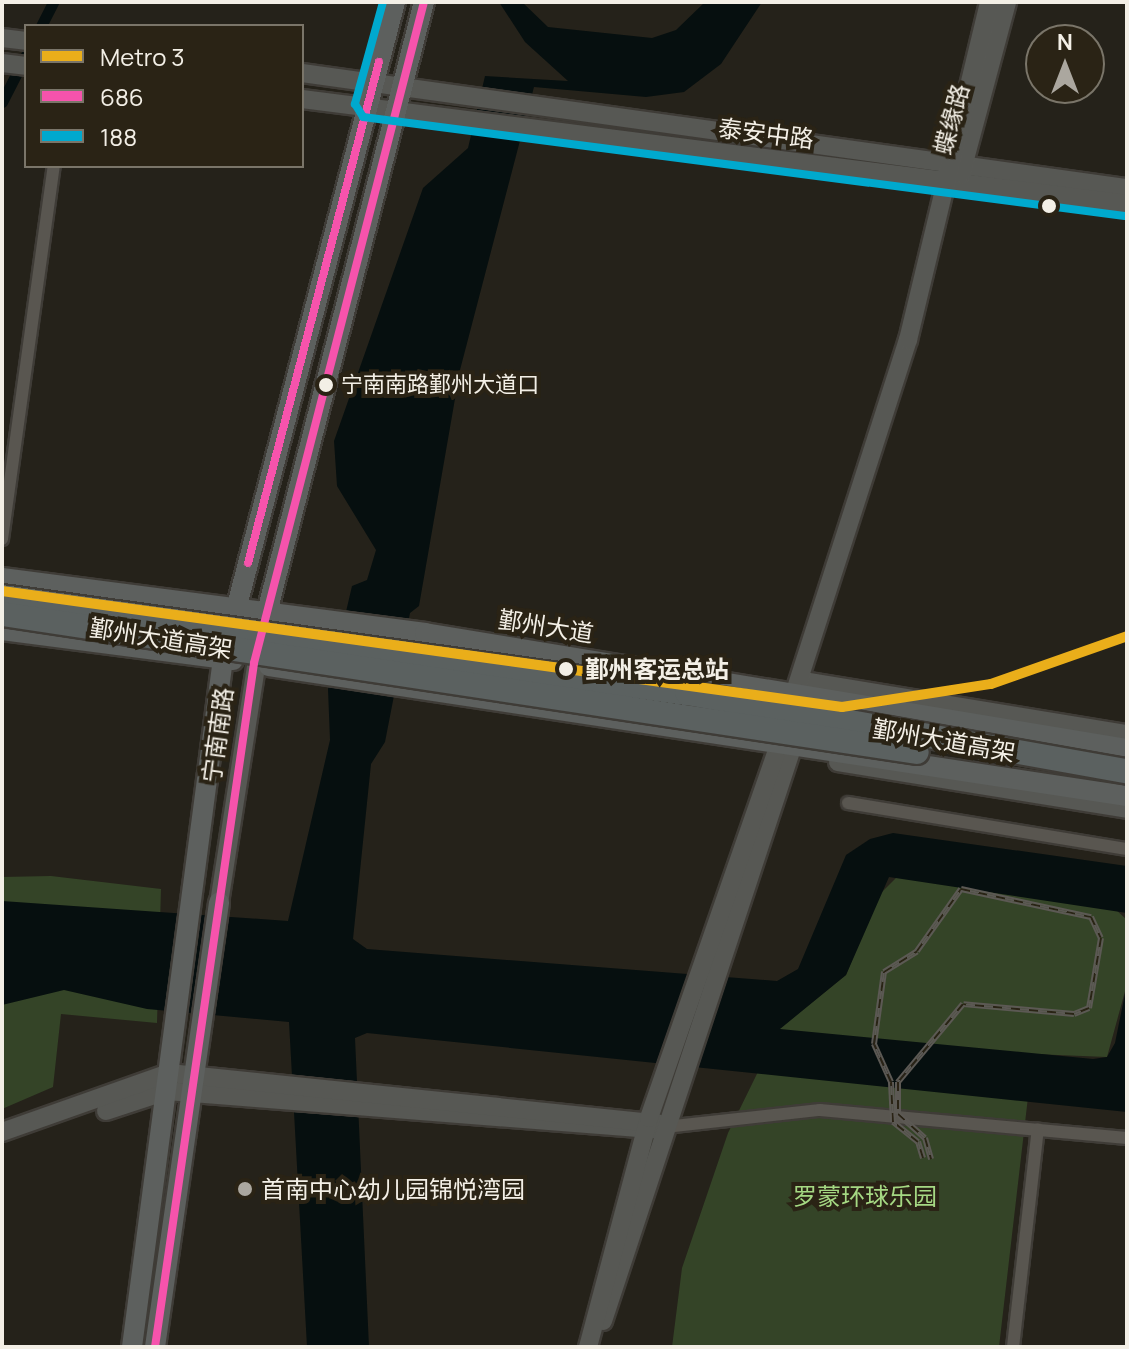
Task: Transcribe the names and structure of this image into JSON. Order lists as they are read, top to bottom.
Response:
{
  "streets": {
    "highway": ["鄞州大道高架"],
    "main road": [
      "蝶缘路",
      "泰安中路",
      "鄞州大道",
      "宁南南路"
    ]
  },
  "crossings": [
    ["蝶缘路", "泰安中路"],
    ["泰安中路", "宁南南路"],
    ["鄞州大道", "宁南南路"]
  ],
  "parks": ["罗蒙环球乐园"],
  "places": ["宁南南路鄞州大道口", "鄞州客运总站", "首南中心幼儿园锦悦湾园"],
  "lines": ["transit line 686", "transit line 188", "metro line 3"],
  "legend": ["Metro 3", "686", "188"],
  "north": "top"
}
